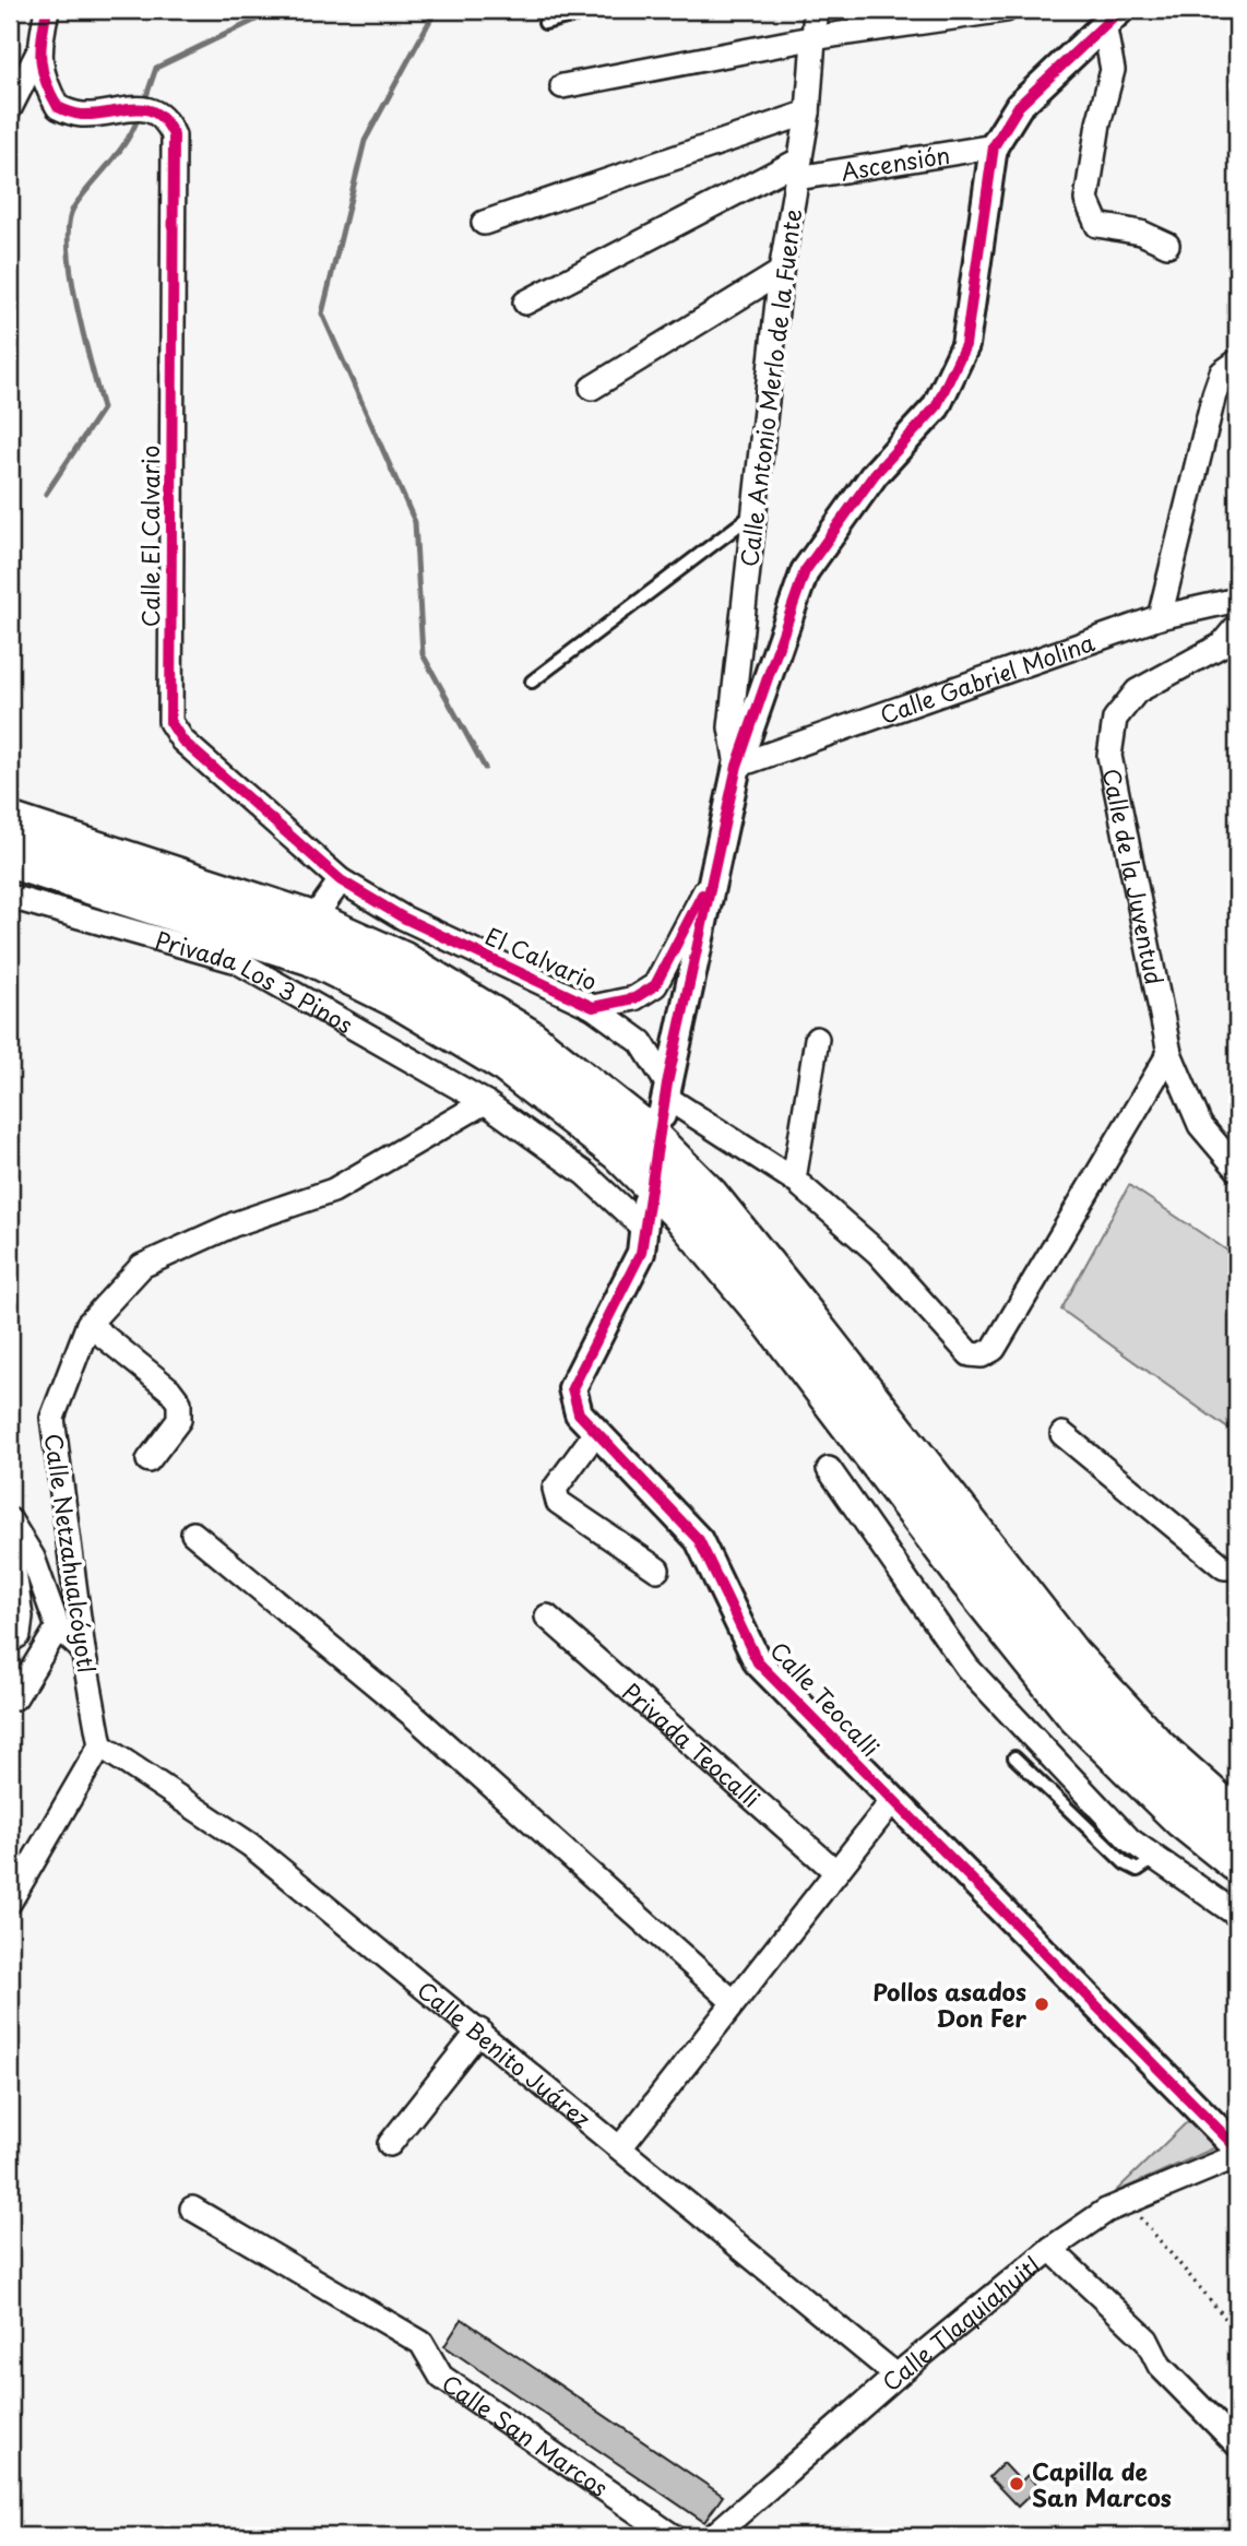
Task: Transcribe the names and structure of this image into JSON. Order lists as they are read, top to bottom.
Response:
{
  "streets": {
    "street": [
      "Ascensión",
      "Calle Antonio Merlo de la Fuente",
      "Calle El Calvario",
      "Calle Gabriel Molina",
      "Calle de la Juventud",
      "El Calvario",
      "Privada Los 3 Pinos",
      "Calle Netzahualcóyotl",
      "Calle Teocalli",
      "Privada Teocalli",
      "Calle Benito Juárez",
      "Calle Tlaquiahuitl",
      "Calle San Marcos"
    ]
  },
  "crossings": [
    ["Ascensión", "Calle Antonio Merlo de la Fuente"],
    ["Calle Antonio Merlo de la Fuente", "Calle Gabriel Molina"],
    ["Calle El Calvario", "El Calvario"],
    ["Privada Los 3 Pinos", "Calle Netzahualcóyotl"],
    ["Privada Los 3 Pinos", "Calle Teocalli"],
    ["Calle Netzahualcóyotl", "Calle Benito Juárez"],
    ["Calle Teocalli", "Calle Tlaquiahuitl"],
    ["Calle Benito Juárez", "Calle Tlaquiahuitl"]
  ],
  "places": ["Pollos asados Don Fer", "Capilla de San Marcos"]
}
